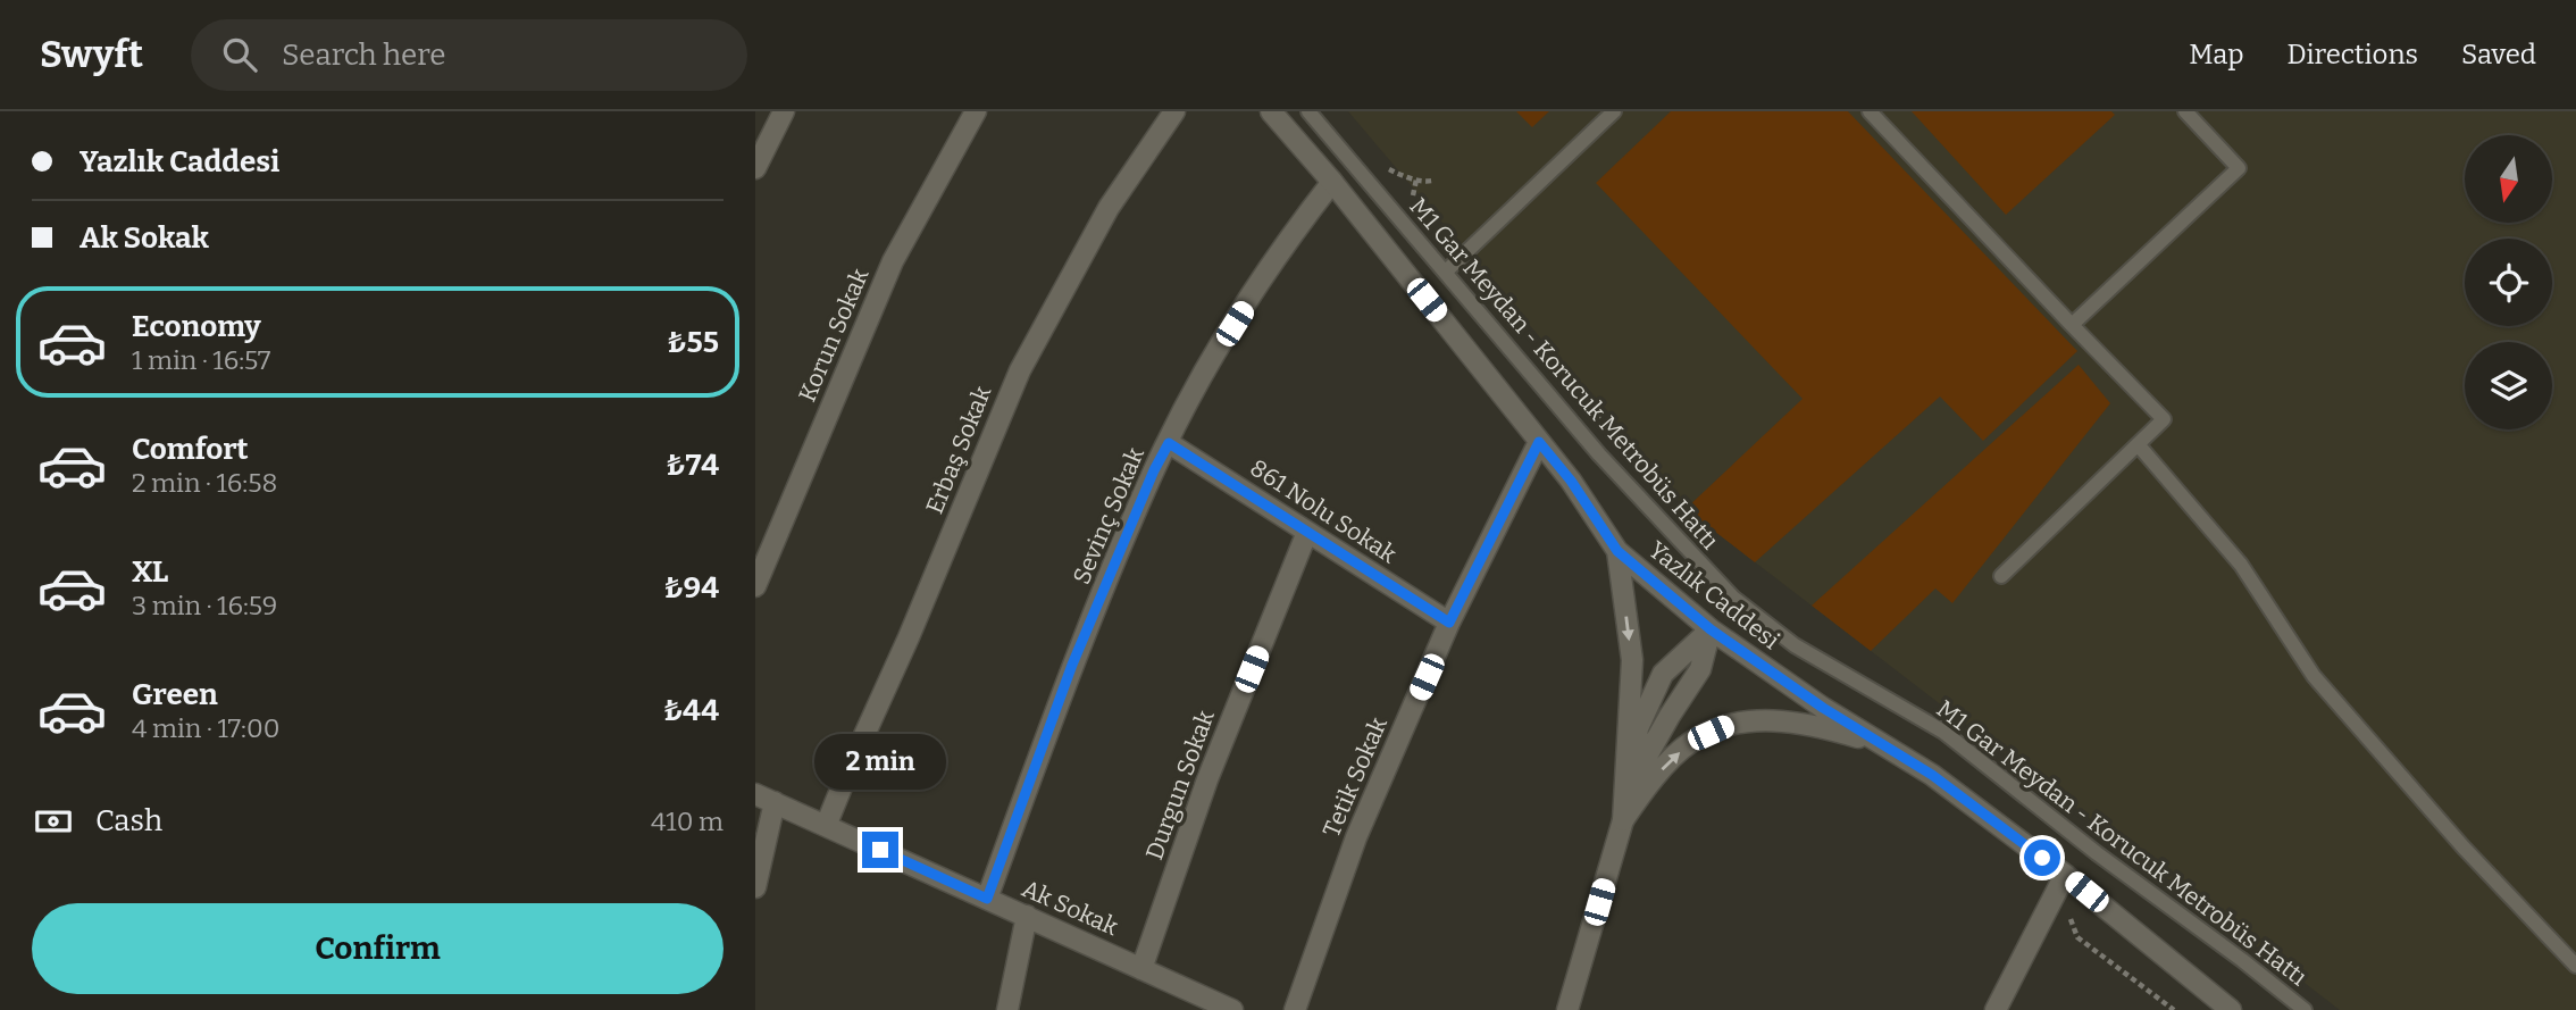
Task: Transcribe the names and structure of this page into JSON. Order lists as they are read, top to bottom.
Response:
{
  "streets": {
    "street": [
      "Korun Sokak",
      "Erbaş Sokak",
      "861 Nolu Sokak",
      "Sevinç Sokak",
      "Yazlık Caddesi",
      "Tetik Sokak",
      "Durgun Sokak",
      "Ak Sokak"
    ],
    "lane": ["M1 Gar Meydan - Korucuk Metrobüs Hattı"]
  },
  "crossings": [
    ["Erbaş Sokak", "Ak Sokak"],
    ["861 Nolu Sokak", "Sevinç Sokak"],
    ["861 Nolu Sokak", "Tetik Sokak"],
    ["861 Nolu Sokak", "Durgun Sokak"],
    ["Sevinç Sokak", "Yazlık Caddesi"],
    ["Sevinç Sokak", "Ak Sokak"],
    ["Yazlık Caddesi", "Tetik Sokak"],
    ["Durgun Sokak", "Ak Sokak"]
  ],
  "north": "bottom",
  "page": {
    "header": "Swyft",
    "search": "Search here",
    "nav": ["Map", "Directions", "Saved"],
    "banner": ["Yazlık Caddesi", "Ak Sokak"],
    "list": [
      {
        "name": "Economy",
        "note": "1 min · 16:57",
        "value": "₺55"
      },
      {
        "name": "Comfort",
        "note": "2 min · 16:58",
        "value": "₺74"
      },
      {
        "name": "XL",
        "note": "3 min · 16:59",
        "value": "₺94"
      },
      {
        "name": "Green",
        "note": "4 min · 17:00",
        "value": "₺44"
      }
    ],
    "bubble": "2 min",
    "pay": ["Cash", "410 m"],
    "buttons": "Confirm"
  }
}
